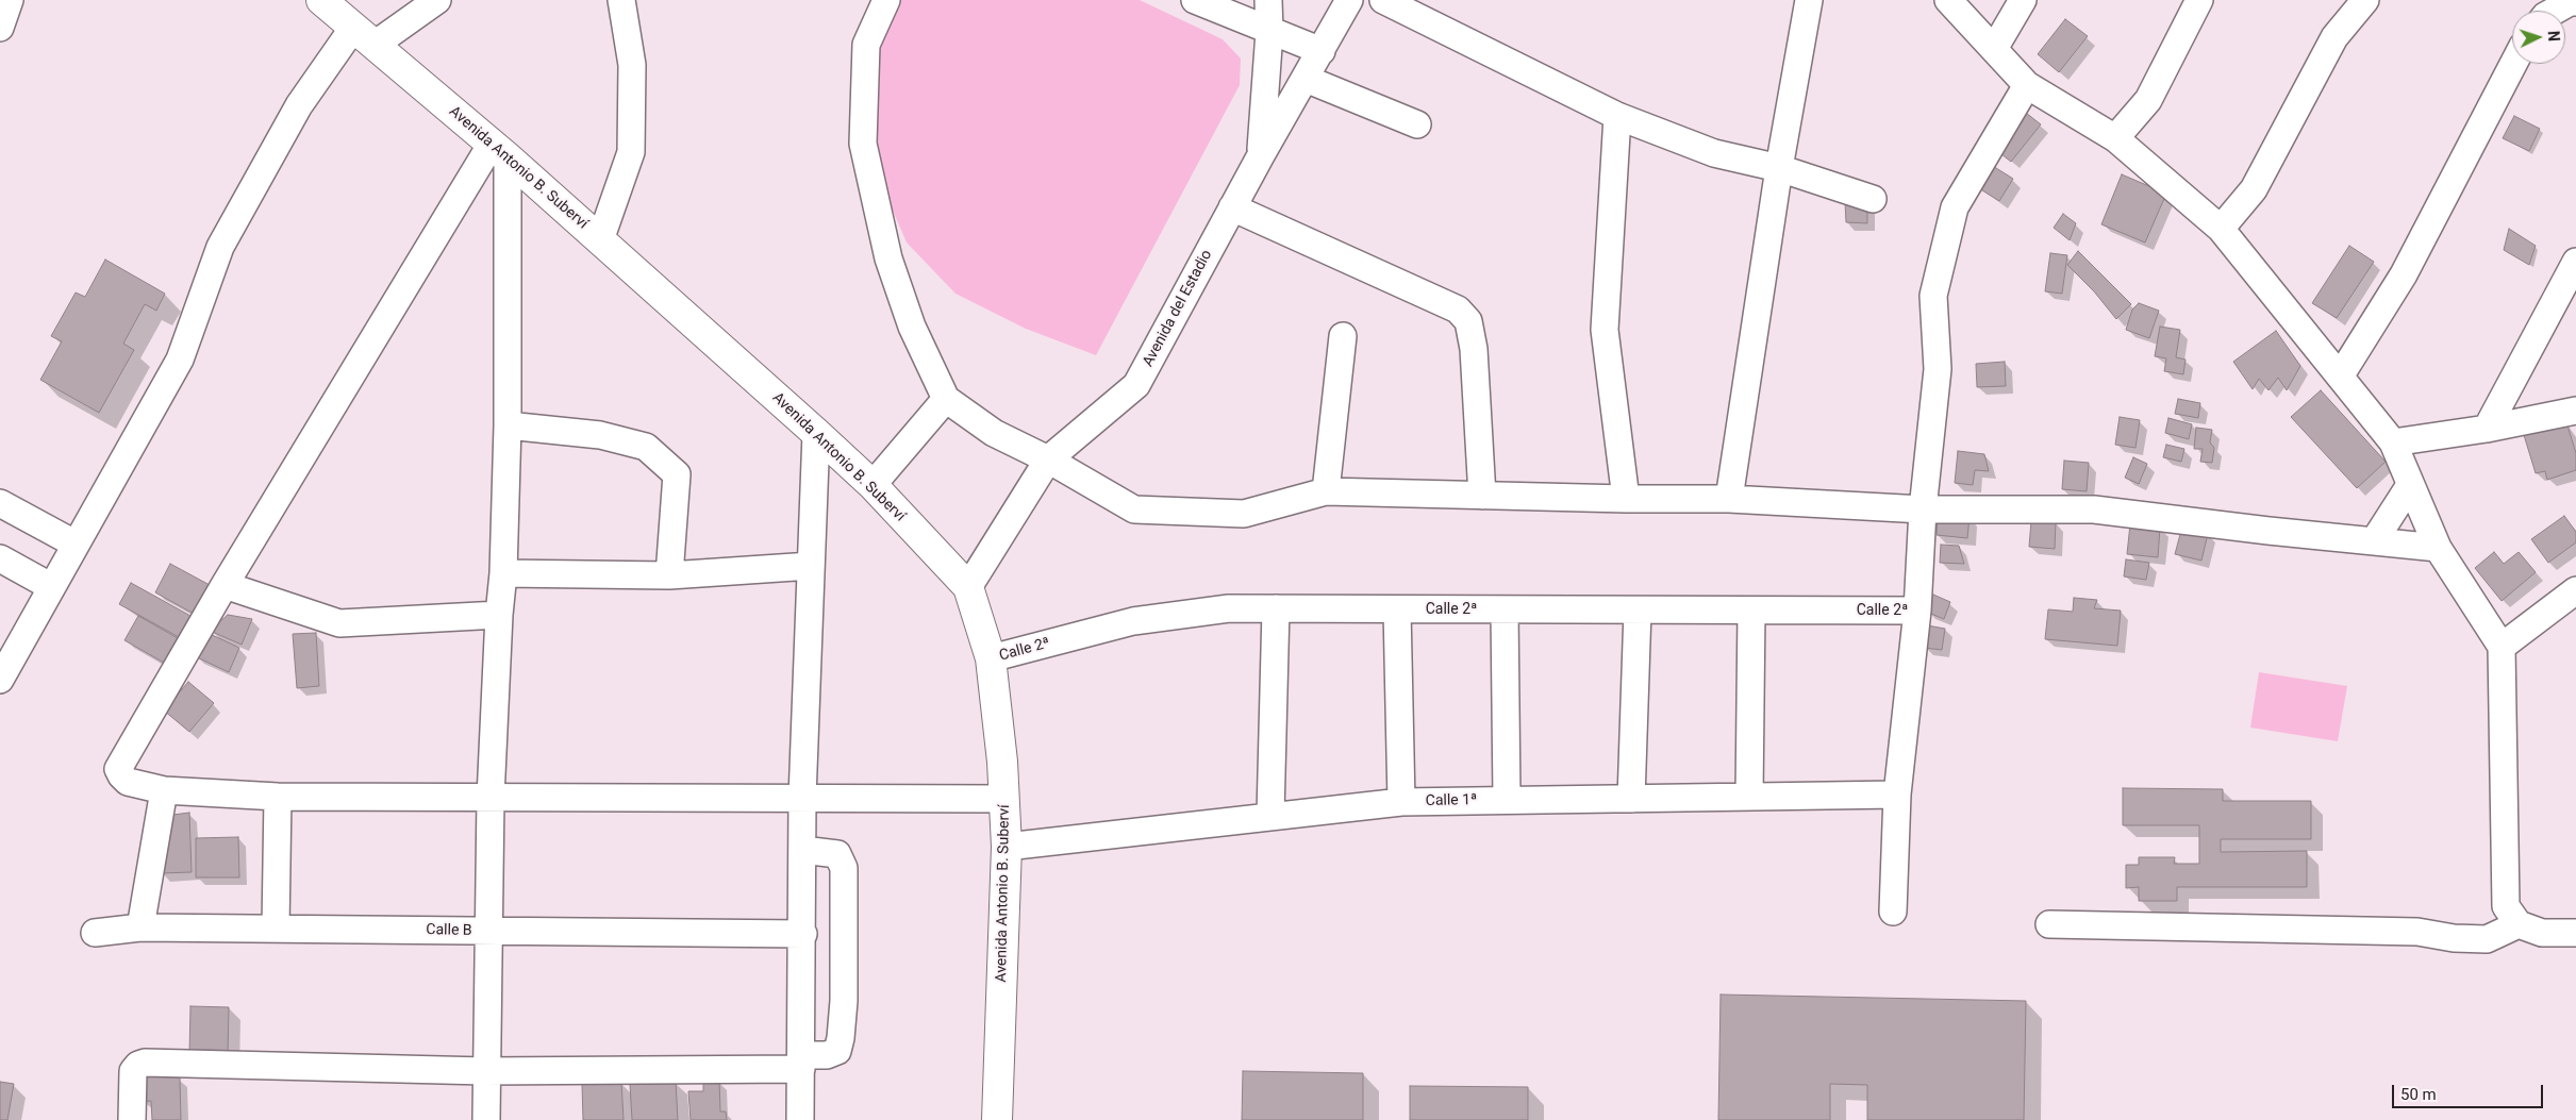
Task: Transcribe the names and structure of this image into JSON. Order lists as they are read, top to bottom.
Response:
{
  "streets": {
    "main road": ["Avenida Antonio B. Suberví"],
    "street": [
      "Avenida del Estadio",
      "Calle 2ª",
      "Calle 1ª",
      "Calle B"
    ]
  },
  "crossings": [
    ["Avenida Antonio B. Suberví", "Avenida del Estadio"],
    ["Avenida Antonio B. Suberví", "Calle 2ª"],
    ["Avenida Antonio B. Suberví", "Calle 1ª"]
  ],
  "scale_bar": "50 m",
  "north": "right"
}
